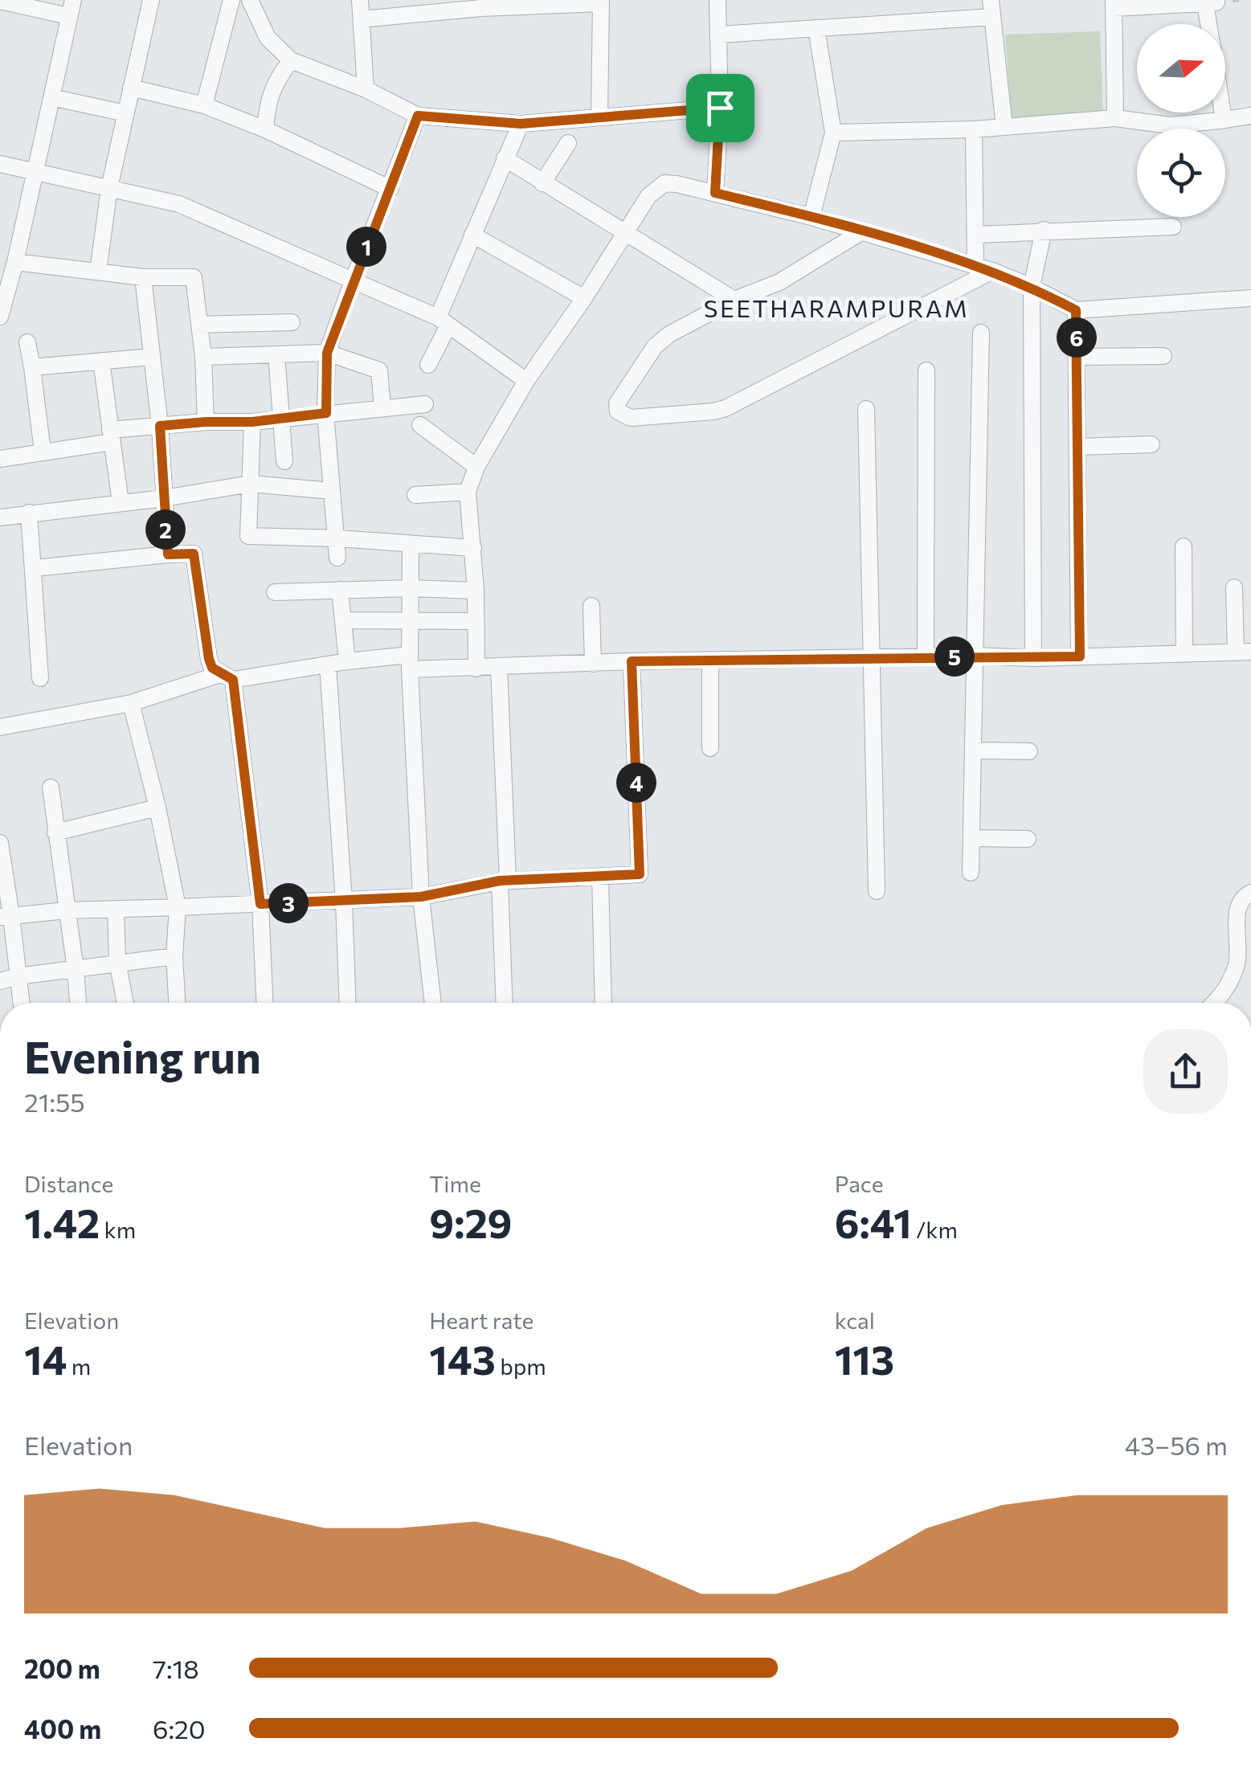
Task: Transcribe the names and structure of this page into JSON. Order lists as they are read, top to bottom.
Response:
{
  "districts": ["SEETHARAMPURAM"],
  "north": "right",
  "page": {
    "pins": [
      "1",
      "6",
      "2",
      "5",
      "4",
      "3"
    ],
    "heading": ["Evening run", "21:55"],
    "stats": [
      ["Distance", "1.42 km"],
      ["Time", "9:29"],
      ["Pace", "6:41 /km"],
      ["Elevation", "14 m"],
      ["Heart rate", "143 bpm"],
      ["kcal", "113"]
    ],
    "chart": ["Elevation", "43–56 m"],
    "list": [
      {
        "name": "200 m",
        "note": "7:18"
      },
      {
        "name": "400 m",
        "note": "6:20"
      }
    ]
  }
}
